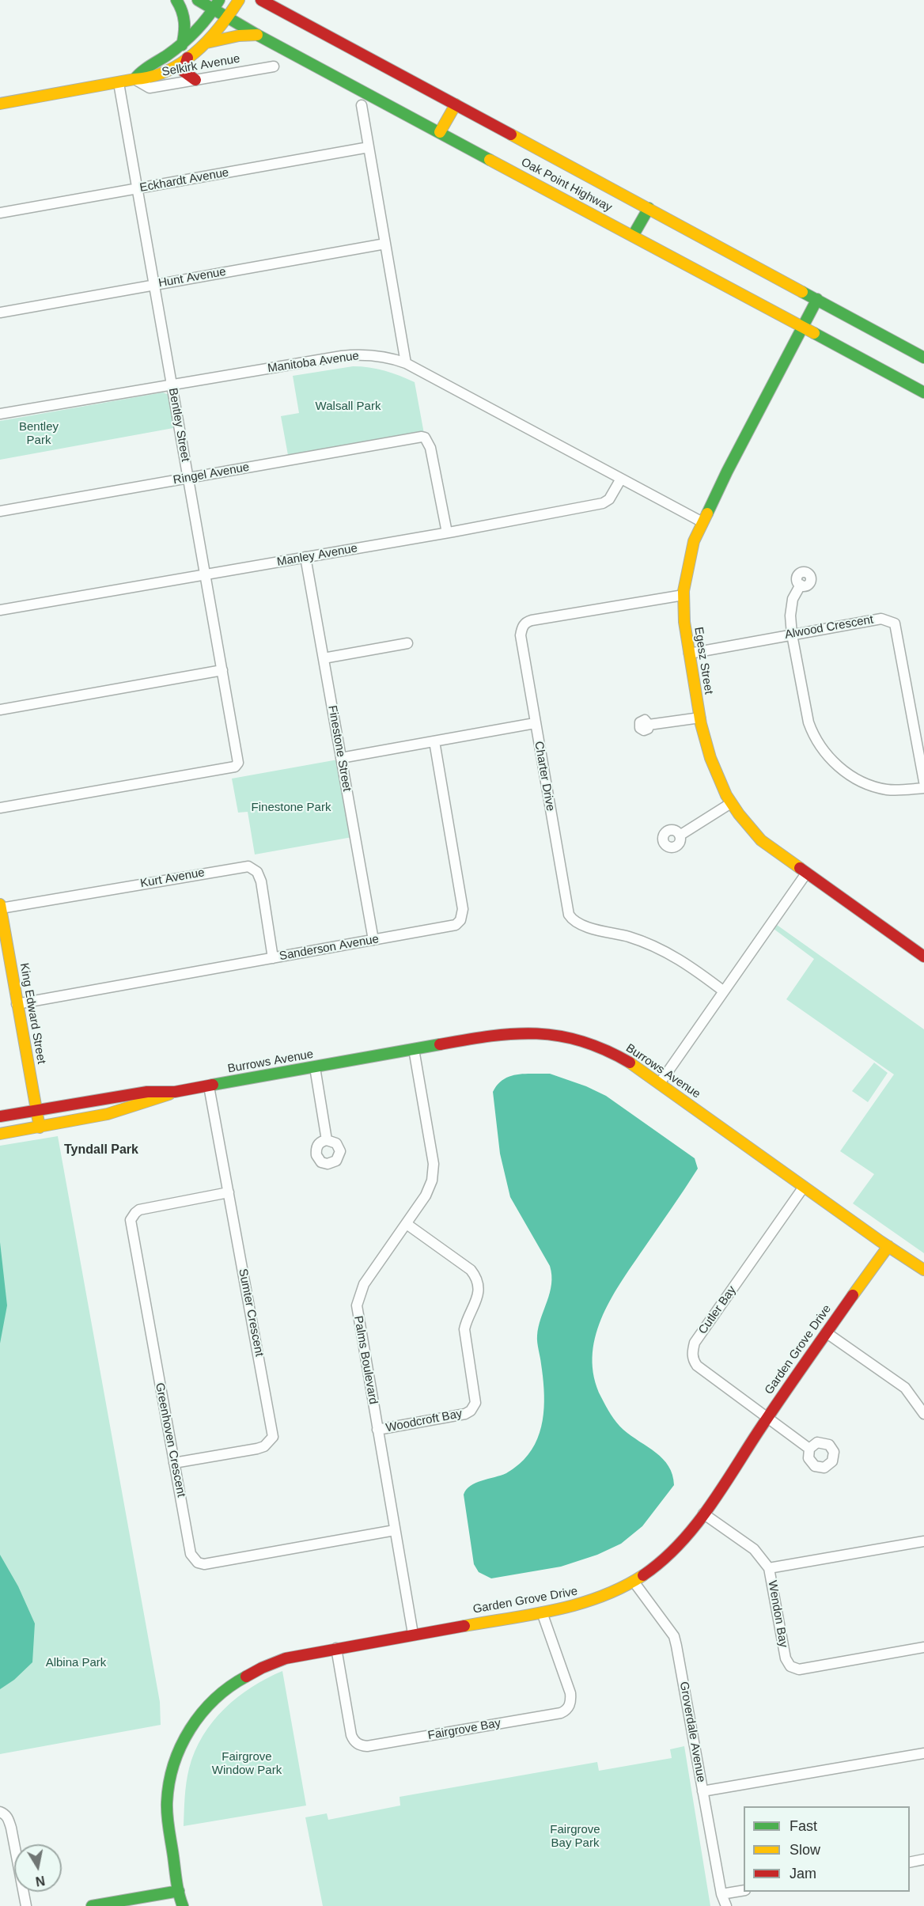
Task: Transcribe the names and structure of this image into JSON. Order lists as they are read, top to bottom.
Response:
{
  "streets": {
    "street": [
      "Selkirk Avenue",
      "Eckhardt Avenue",
      "Oak Point Highway",
      "Hunt Avenue",
      "Manitoba Avenue",
      "Bentley Street",
      "Ringel Avenue",
      "Manley Avenue",
      "Alwood Crescent",
      "Egesz Street",
      "Finestone Street",
      "Charter Drive",
      "Kurt Avenue",
      "Sanderson Avenue",
      "King Edward Street",
      "Burrows Avenue",
      "Cutler Bay",
      "Sumter Crescent",
      "Garden Grove Drive",
      "Palms Boulevard",
      "Woodcroft Bay",
      "Greenhoven Crescent",
      "Wendon Bay",
      "Fairgrove Bay",
      "Groverdale Avenue"
    ]
  },
  "crossings": [
    ["Selkirk Avenue", "Oak Point Highway"],
    ["Selkirk Avenue", "Bentley Street"],
    ["Eckhardt Avenue", "Bentley Street"],
    ["Oak Point Highway", "Egesz Street"],
    ["Hunt Avenue", "Bentley Street"],
    ["Manitoba Avenue", "Bentley Street"],
    ["Manitoba Avenue", "Manley Avenue"],
    ["Manitoba Avenue", "Egesz Street"],
    ["Bentley Street", "Ringel Avenue"],
    ["Bentley Street", "Manley Avenue"],
    ["Ringel Avenue", "Manley Avenue"],
    ["Manley Avenue", "Finestone Street"],
    ["Alwood Crescent", "Egesz Street"],
    ["Egesz Street", "Charter Drive"],
    ["Finestone Street", "Sanderson Avenue"],
    ["Kurt Avenue", "Sanderson Avenue"],
    ["Kurt Avenue", "King Edward Street"],
    ["Sanderson Avenue", "King Edward Street"],
    ["King Edward Street", "Burrows Avenue"],
    ["Burrows Avenue", "Cutler Bay"],
    ["Burrows Avenue", "Sumter Crescent"],
    ["Burrows Avenue", "Garden Grove Drive"],
    ["Burrows Avenue", "Palms Boulevard"],
    ["Cutler Bay", "Garden Grove Drive"],
    ["Sumter Crescent", "Greenhoven Crescent"],
    ["Garden Grove Drive", "Palms Boulevard"],
    ["Garden Grove Drive", "Wendon Bay"],
    ["Garden Grove Drive", "Fairgrove Bay"],
    ["Garden Grove Drive", "Groverdale Avenue"],
    ["Palms Boulevard", "Woodcroft Bay"],
    ["Palms Boulevard", "Greenhoven Crescent"]
  ],
  "districts": ["Tyndall Park"],
  "parks": [
    "Walsall Park",
    "Bentley Park",
    "Finestone Park",
    "Albina Park",
    "Fairgrove Window Park",
    "Fairgrove Bay Park"
  ],
  "legend": ["Fast", "Slow", "Jam"],
  "north": "bottom"
}
